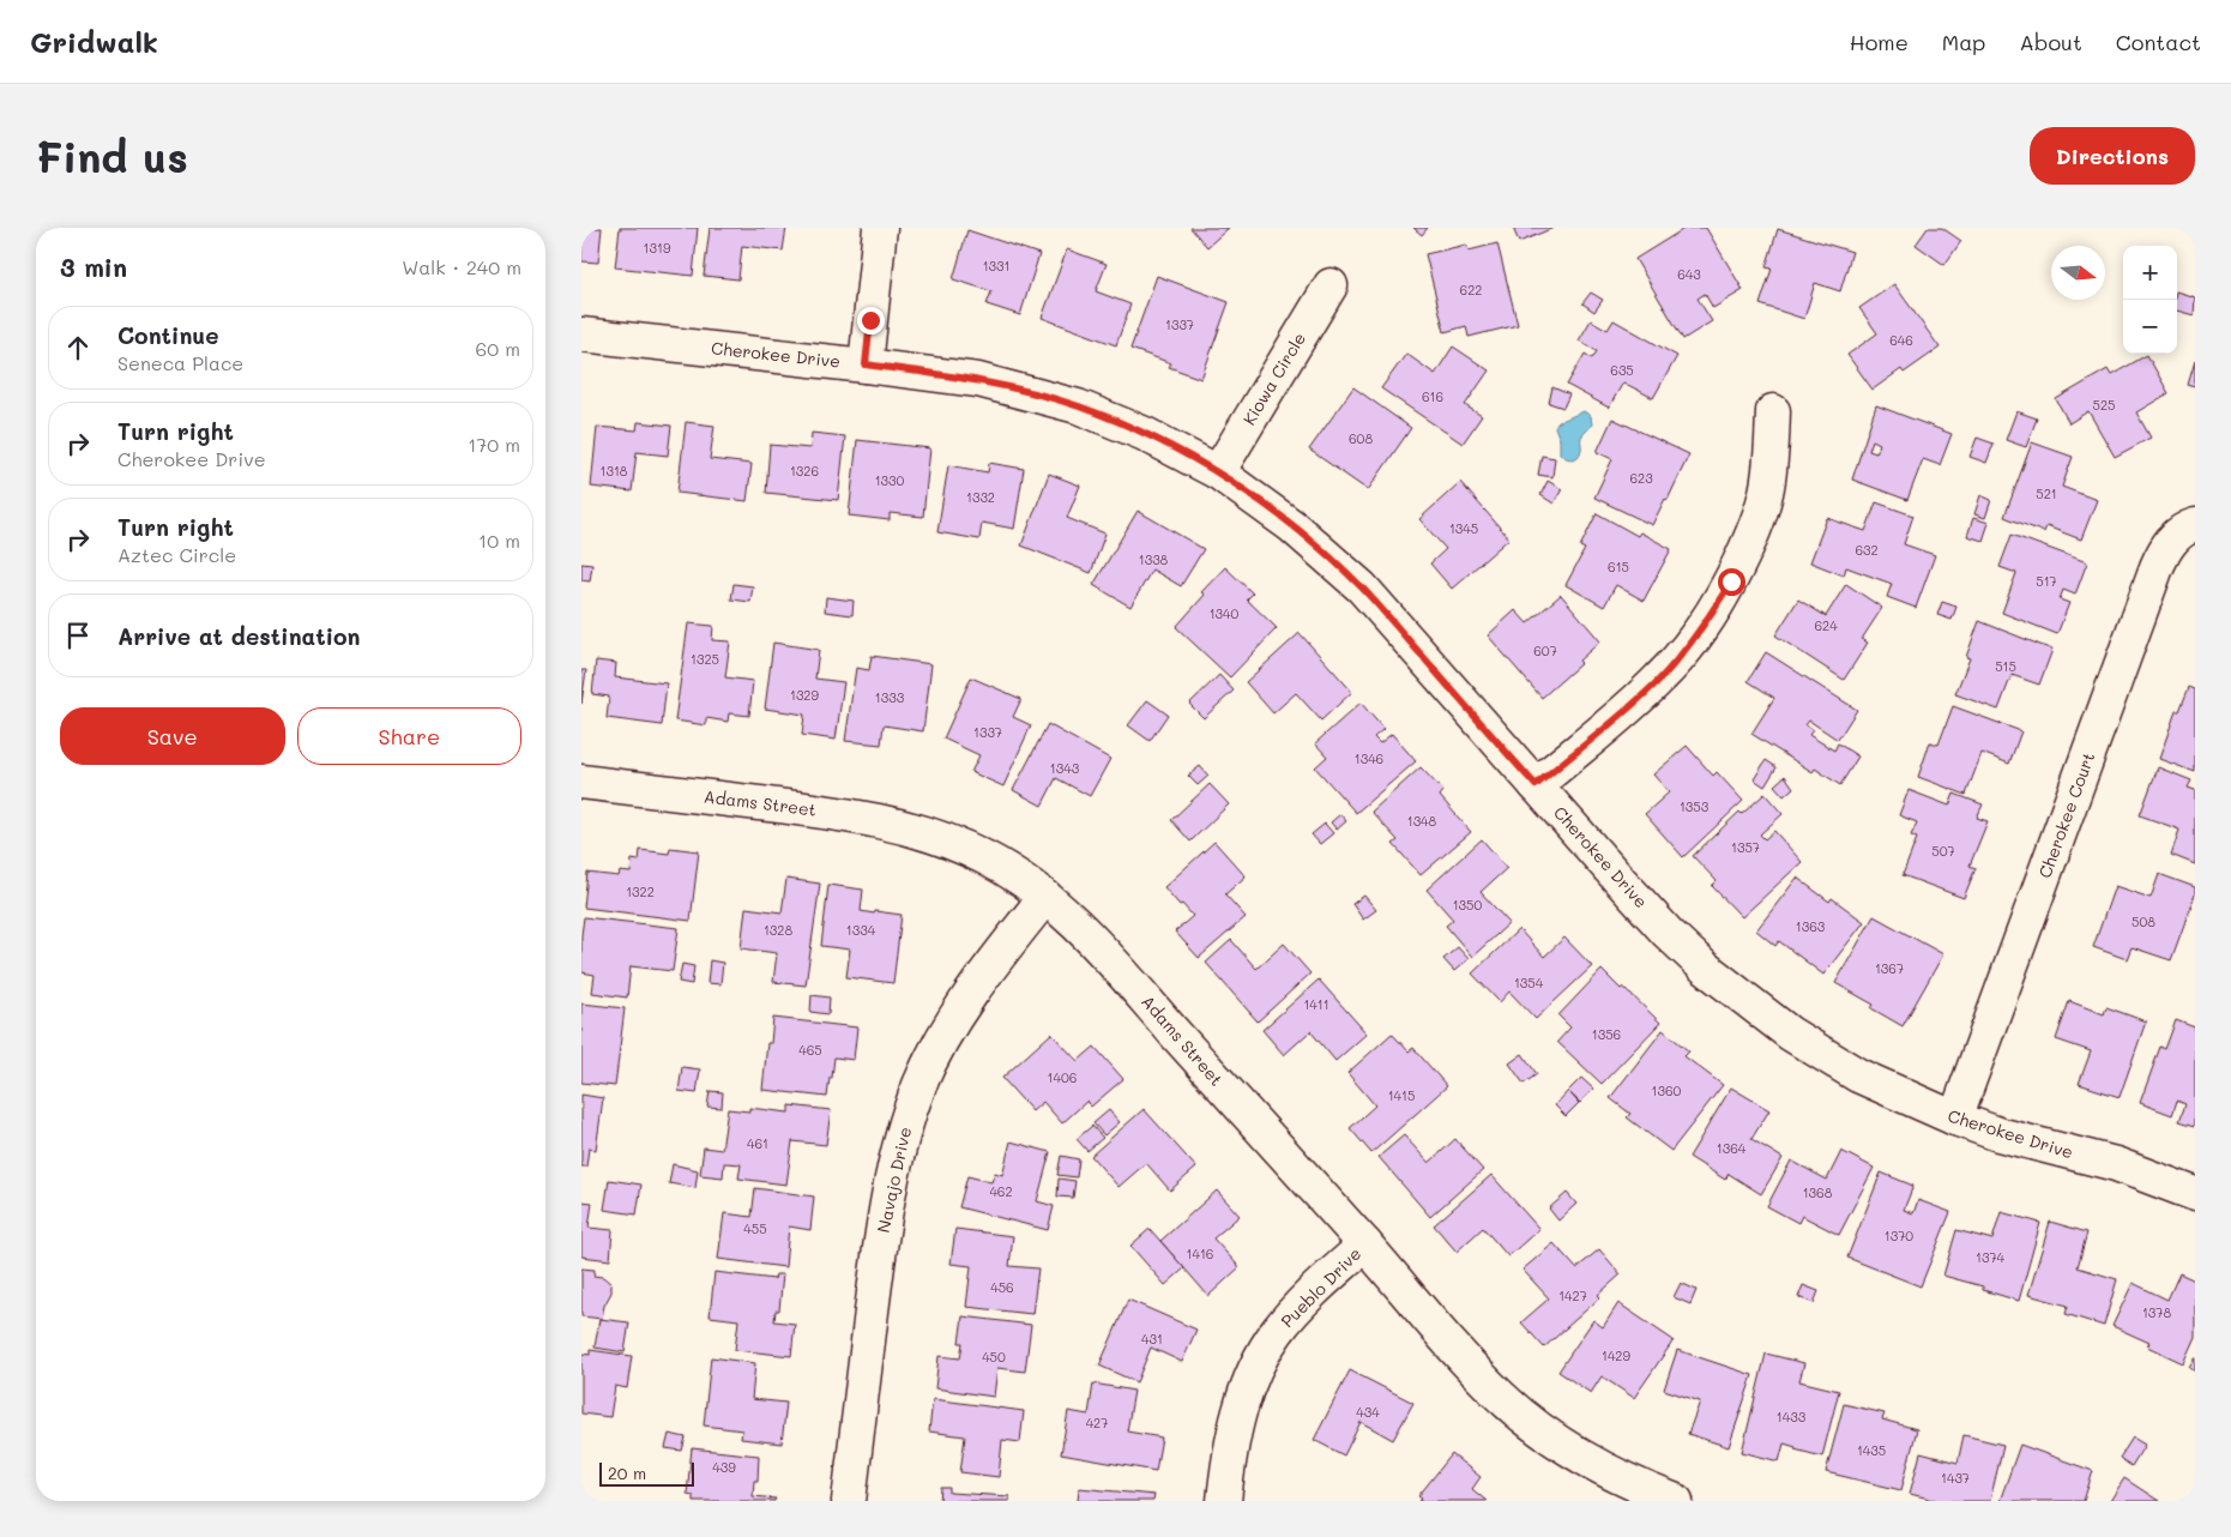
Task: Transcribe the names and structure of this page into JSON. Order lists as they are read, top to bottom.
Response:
{
  "streets": {
    "street": [
      "Cherokee Drive",
      "Kiowa Circle",
      "Adams Street",
      "Cherokee Court",
      "Navajo Drive",
      "Pueblo Drive"
    ]
  },
  "crossings": [
    ["Cherokee Drive", "Kiowa Circle"],
    ["Cherokee Drive", "Cherokee Court"],
    ["Adams Street", "Navajo Drive"],
    ["Adams Street", "Pueblo Drive"]
  ],
  "house_numbers": [
    "1319",
    "1331",
    "643",
    "622",
    "1337",
    "646",
    "635",
    "616",
    "525",
    "608",
    "1318",
    "1326",
    "623",
    "1330",
    "521",
    "1332",
    "1345",
    "632",
    "1338",
    "615",
    "517",
    "1340",
    "624",
    "607",
    "1325",
    "515",
    "1329",
    "1333",
    "1337",
    "1346",
    "1343",
    "1353",
    "1348",
    "1357",
    "507",
    "1322",
    "1350",
    "508",
    "1363",
    "1328",
    "1334",
    "1367",
    "1354",
    "1411",
    "1356",
    "465",
    "1406",
    "1360",
    "1415",
    "461",
    "1364",
    "462",
    "1368",
    "455",
    "1370",
    "1416",
    "1374",
    "456",
    "1427",
    "1378",
    "431",
    "1429",
    "450",
    "434",
    "1433",
    "427",
    "1435",
    "439",
    "1437"
  ],
  "scale_bar": "20 m",
  "north": "right",
  "page": {
    "header": "Gridwalk",
    "nav": [
      "Home",
      "Map",
      "About",
      "Contact"
    ],
    "buttons": [
      "Directions",
      ["Save", "Share"]
    ],
    "title": "Find us",
    "heading": ["3 min", "Walk · 240 m"],
    "map_buttons": ["+", "−"],
    "list": [
      ["Continue", "Seneca Place", "60 m"],
      ["Turn right", "Cherokee Drive", "170 m"],
      ["Turn right", "Aztec Circle", "10 m"],
      "Arrive at destination"
    ],
    "scale": "20 m"
  }
}
